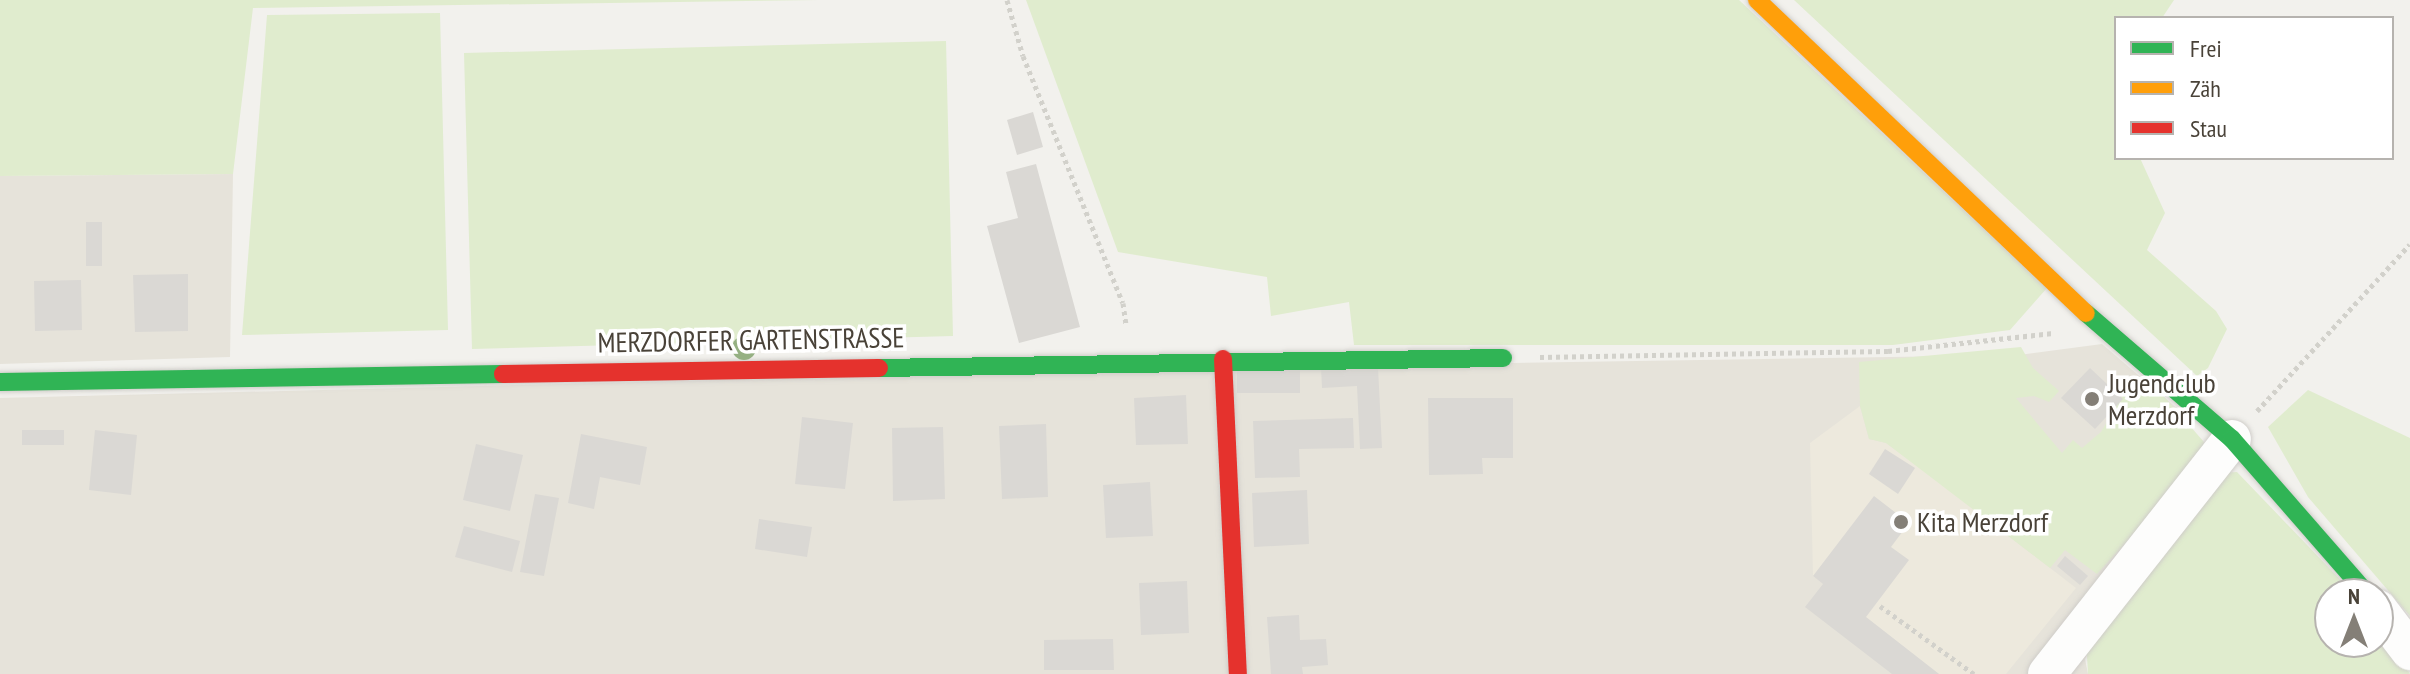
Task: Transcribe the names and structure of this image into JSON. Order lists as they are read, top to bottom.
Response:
{
  "streets": {
    "street": ["MERZDORFER GARTENSTRASSE"]
  },
  "places": ["Jugendclub Merzdorf", "Kita Merzdorf"],
  "legend": ["Frei", "Zäh", "Stau"],
  "north": "top"
}
